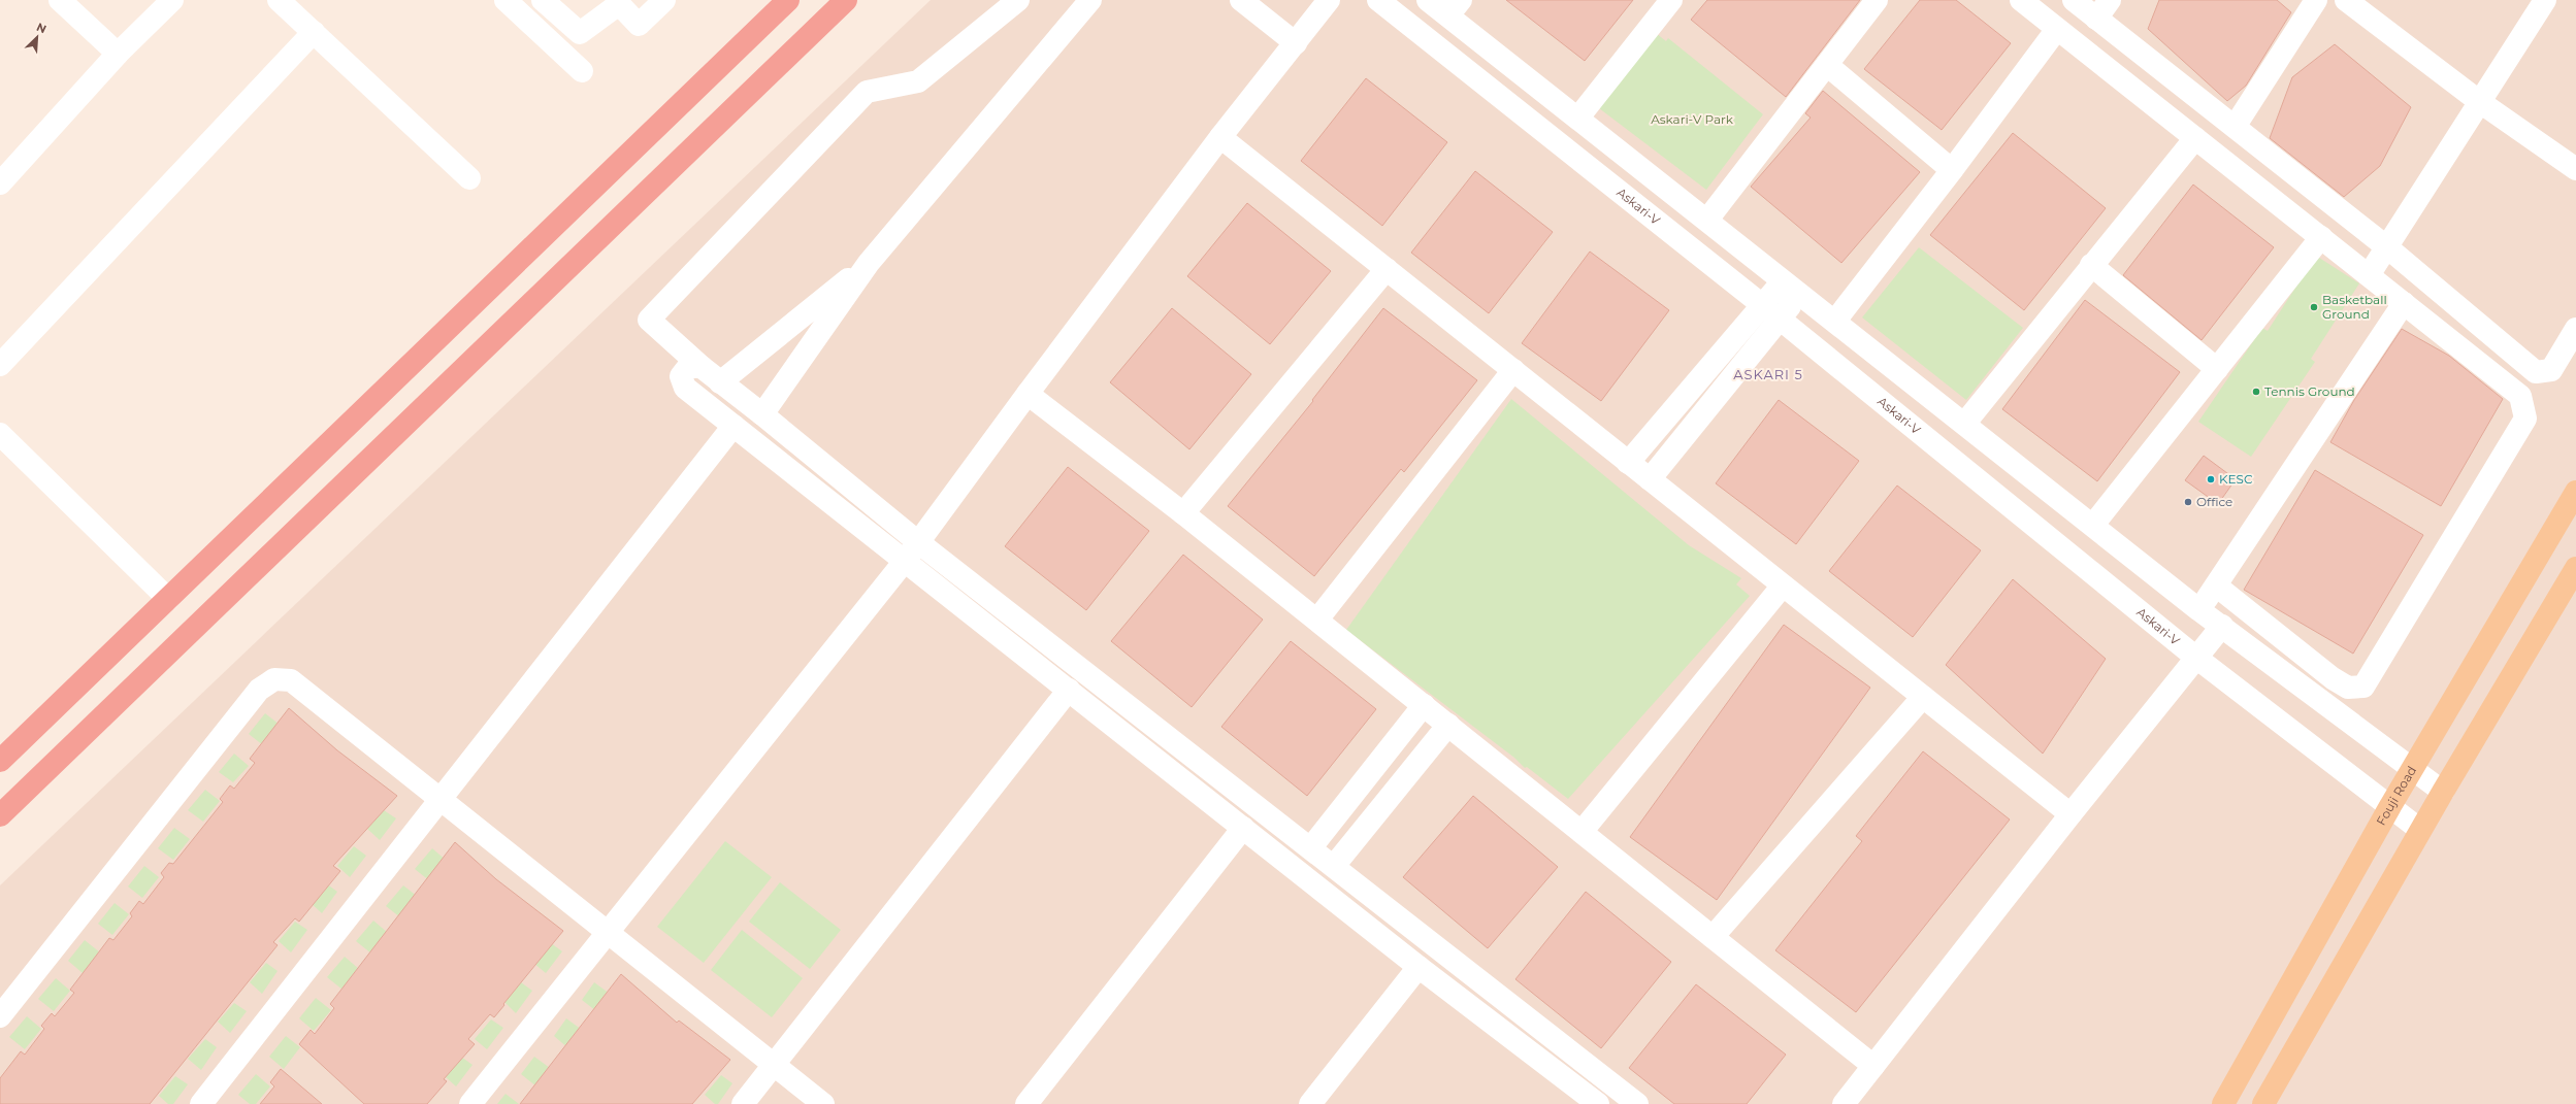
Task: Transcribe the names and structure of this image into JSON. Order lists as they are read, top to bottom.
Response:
{
  "streets": {
    "main road": ["Fouji Road"],
    "street": ["Askari-V"]
  },
  "crossings": [
    ["Askari-V", "Fouji Road"]
  ],
  "districts": ["ASKARI 5"],
  "parks": ["Askari-V Park"],
  "places": [
    "Basketball Ground",
    "Tennis Ground",
    "KESC",
    "Office"
  ],
  "north": "top right"
}
